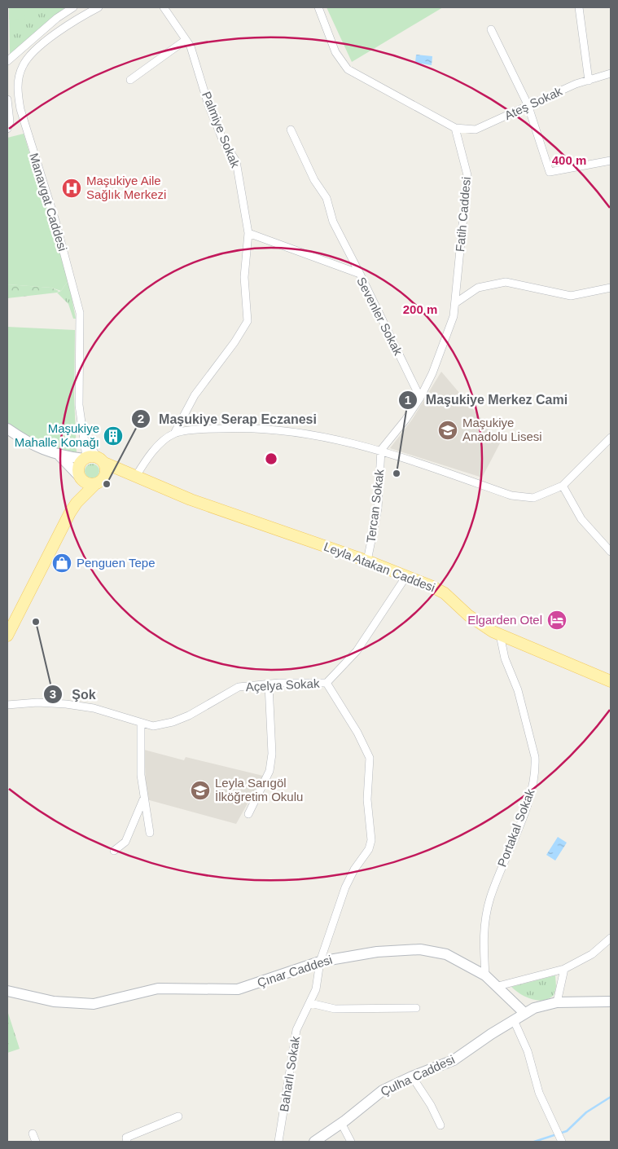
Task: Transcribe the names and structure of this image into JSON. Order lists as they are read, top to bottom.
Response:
{
  "streets": {
    "main road": ["Leyla Atakan Caddesi"],
    "street": [
      "Ateş Sokak",
      "Palmiye Sokak",
      "Manavgat Caddesi",
      "Fatih Caddesi",
      "Sevenler Sokak",
      "Tercan Sokak",
      "Açelya Sokak",
      "Portakal Sokak",
      "Çınar Caddesi",
      "Baharlı Sokak",
      "Çulha Caddesi"
    ]
  },
  "crossings": [
    ["Ateş Sokak", "Fatih Caddesi"],
    ["Palmiye Sokak", "Sevenler Sokak"],
    ["Fatih Caddesi", "Sevenler Sokak"],
    ["Fatih Caddesi", "Tercan Sokak"],
    ["Tercan Sokak", "Leyla Atakan Caddesi"],
    ["Leyla Atakan Caddesi", "Portakal Sokak"],
    ["Açelya Sokak", "Baharlı Sokak"],
    ["Portakal Sokak", "Çınar Caddesi"],
    ["Çınar Caddesi", "Baharlı Sokak"],
    ["Çınar Caddesi", "Çulha Caddesi"]
  ],
  "places": {
    "hospital": ["Maşukiye Aile Sağlık Merkezi"],
    "school or university": ["Maşukiye Anadolu Lisesi", "Leyla Sarıgöl İlköğretim Okulu"],
    "building": ["Maşukiye Mahalle Konağı"],
    "other": ["Maşukiye Merkez Cami", "Maşukiye Serap Eczanesi", "Şok"],
    "shop": ["Penguen Tepe"],
    "hotel": ["Elgarden Otel"]
  },
  "rings": ["400 m", "200 m"]
}
